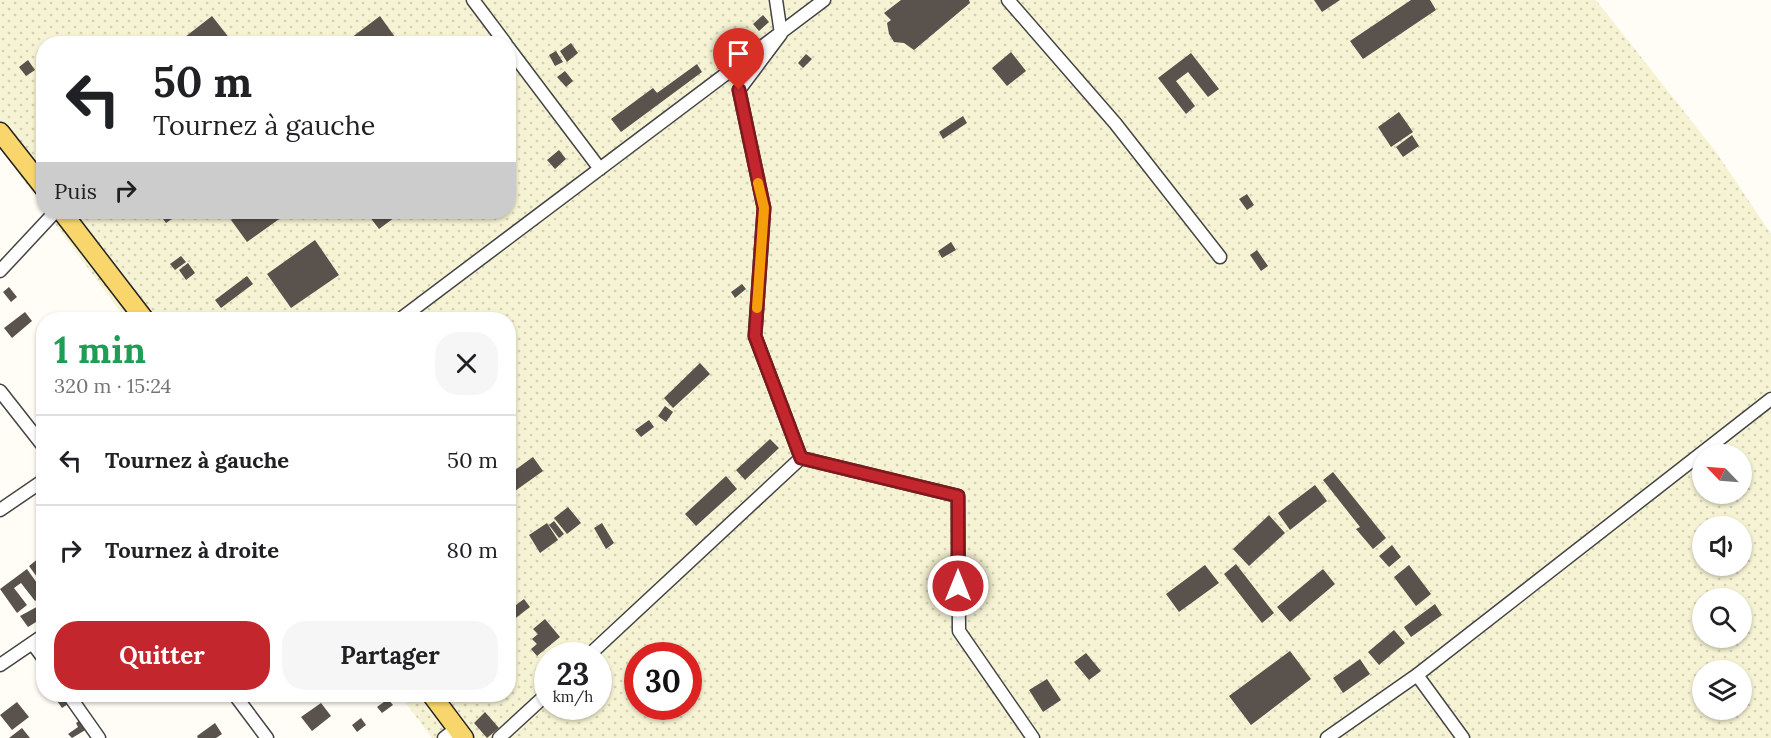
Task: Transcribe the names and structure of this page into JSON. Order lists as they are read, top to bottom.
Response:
{
  "north": "top left",
  "page": {
    "turn": ["50 m", "Tournez à gauche"],
    "then": "Puis",
    "heading": ["1 min", "320 m · 15:24"],
    "list": [
      {
        "name": "Tournez à gauche",
        "value": "50 m"
      },
      {
        "name": "Tournez à droite",
        "value": "80 m"
      }
    ],
    "buttons": ["Quitter", "Partager"],
    "speed": "23 km/h",
    "limit": "30"
  }
}
